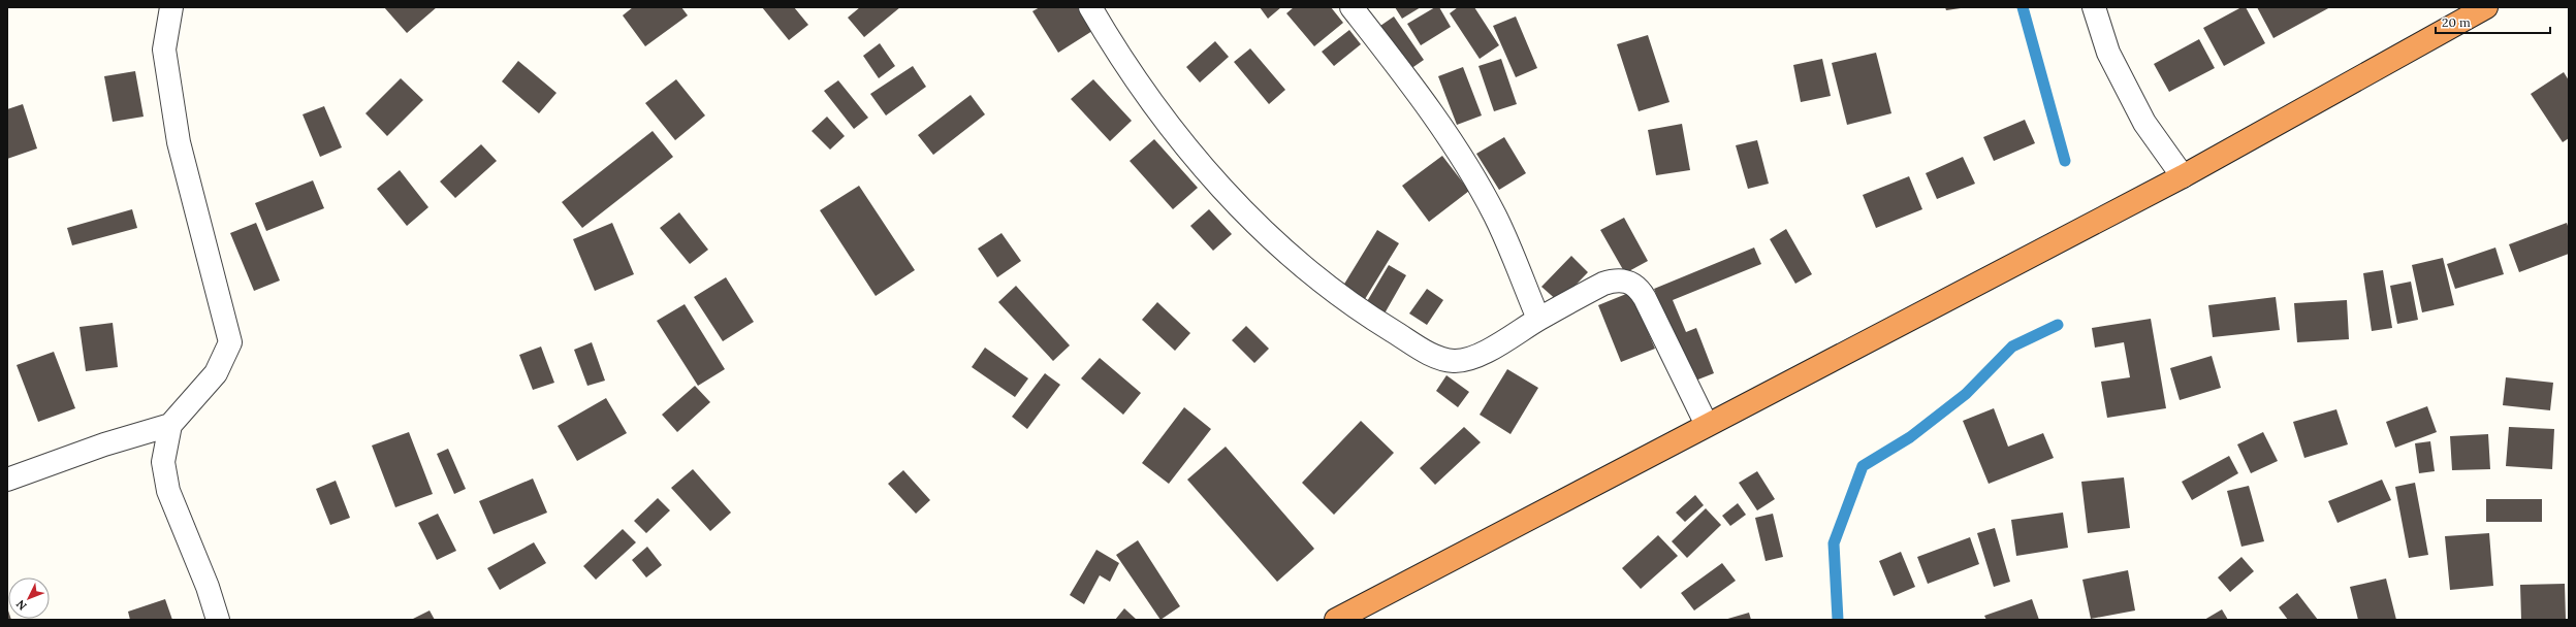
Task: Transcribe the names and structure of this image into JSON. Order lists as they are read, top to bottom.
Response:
{
  "scale_bar": "20 m",
  "north": "bottom left"
}
